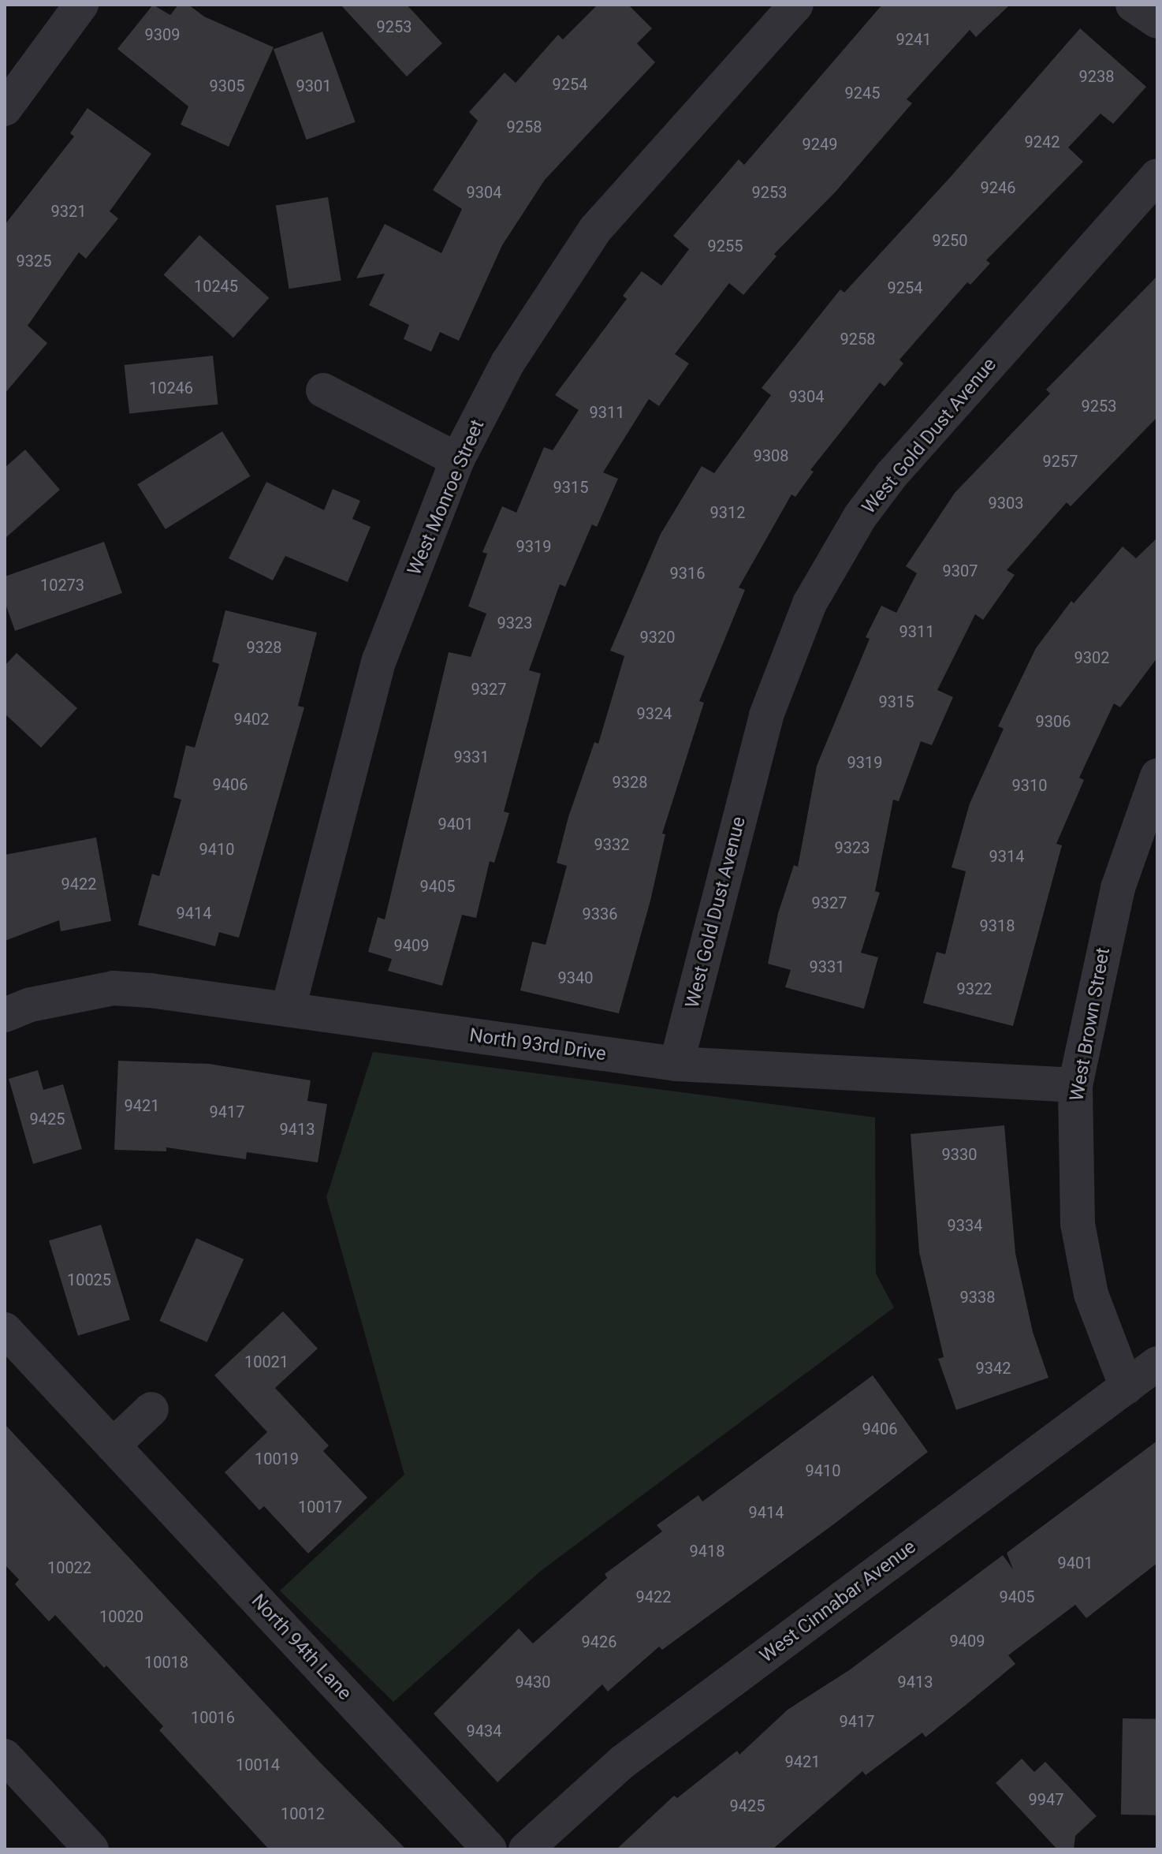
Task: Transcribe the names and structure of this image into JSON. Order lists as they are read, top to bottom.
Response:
{
  "streets": {
    "street": [
      "West Gold Dust Avenue",
      "West Monroe Street",
      "West Brown Street",
      "North 93rd Drive",
      "West Cinnabar Avenue",
      "North 94th Lane"
    ]
  },
  "crossings": [
    ["West Gold Dust Avenue", "North 93rd Drive"],
    ["West Monroe Street", "North 93rd Drive"],
    ["West Brown Street", "North 93rd Drive"],
    ["West Brown Street", "West Cinnabar Avenue"]
  ],
  "house_numbers": [
    "9253",
    "9309",
    "9241",
    "9238",
    "9254",
    "9305",
    "9301",
    "9245",
    "9258",
    "9242",
    "9249",
    "9246",
    "9304",
    "9253",
    "9321",
    "9250",
    "9255",
    "9325",
    "10245",
    "9254",
    "9258",
    "10246",
    "9304",
    "9253",
    "9311",
    "9308",
    "9257",
    "9315",
    "9303",
    "9312",
    "9319",
    "9307",
    "9316",
    "10273",
    "9323",
    "9311",
    "9320",
    "9328",
    "9302",
    "9327",
    "9315",
    "9324",
    "9402",
    "9306",
    "9331",
    "9319",
    "9328",
    "9406",
    "9310",
    "9401",
    "9332",
    "9323",
    "9410",
    "9314",
    "9422",
    "9405",
    "9327",
    "9414",
    "9336",
    "9318",
    "9409",
    "9331",
    "9340",
    "9322",
    "9421",
    "9417",
    "9425",
    "9413",
    "9330",
    "9334",
    "10025",
    "9338",
    "10021",
    "9342",
    "9406",
    "10019",
    "9410",
    "10017",
    "9414",
    "9418",
    "9401",
    "10022",
    "9422",
    "9405",
    "10020",
    "9409",
    "9426",
    "10018",
    "9430",
    "9413",
    "10016",
    "9417",
    "9434",
    "9421",
    "10014",
    "9947",
    "9425",
    "10012"
  ]
}
